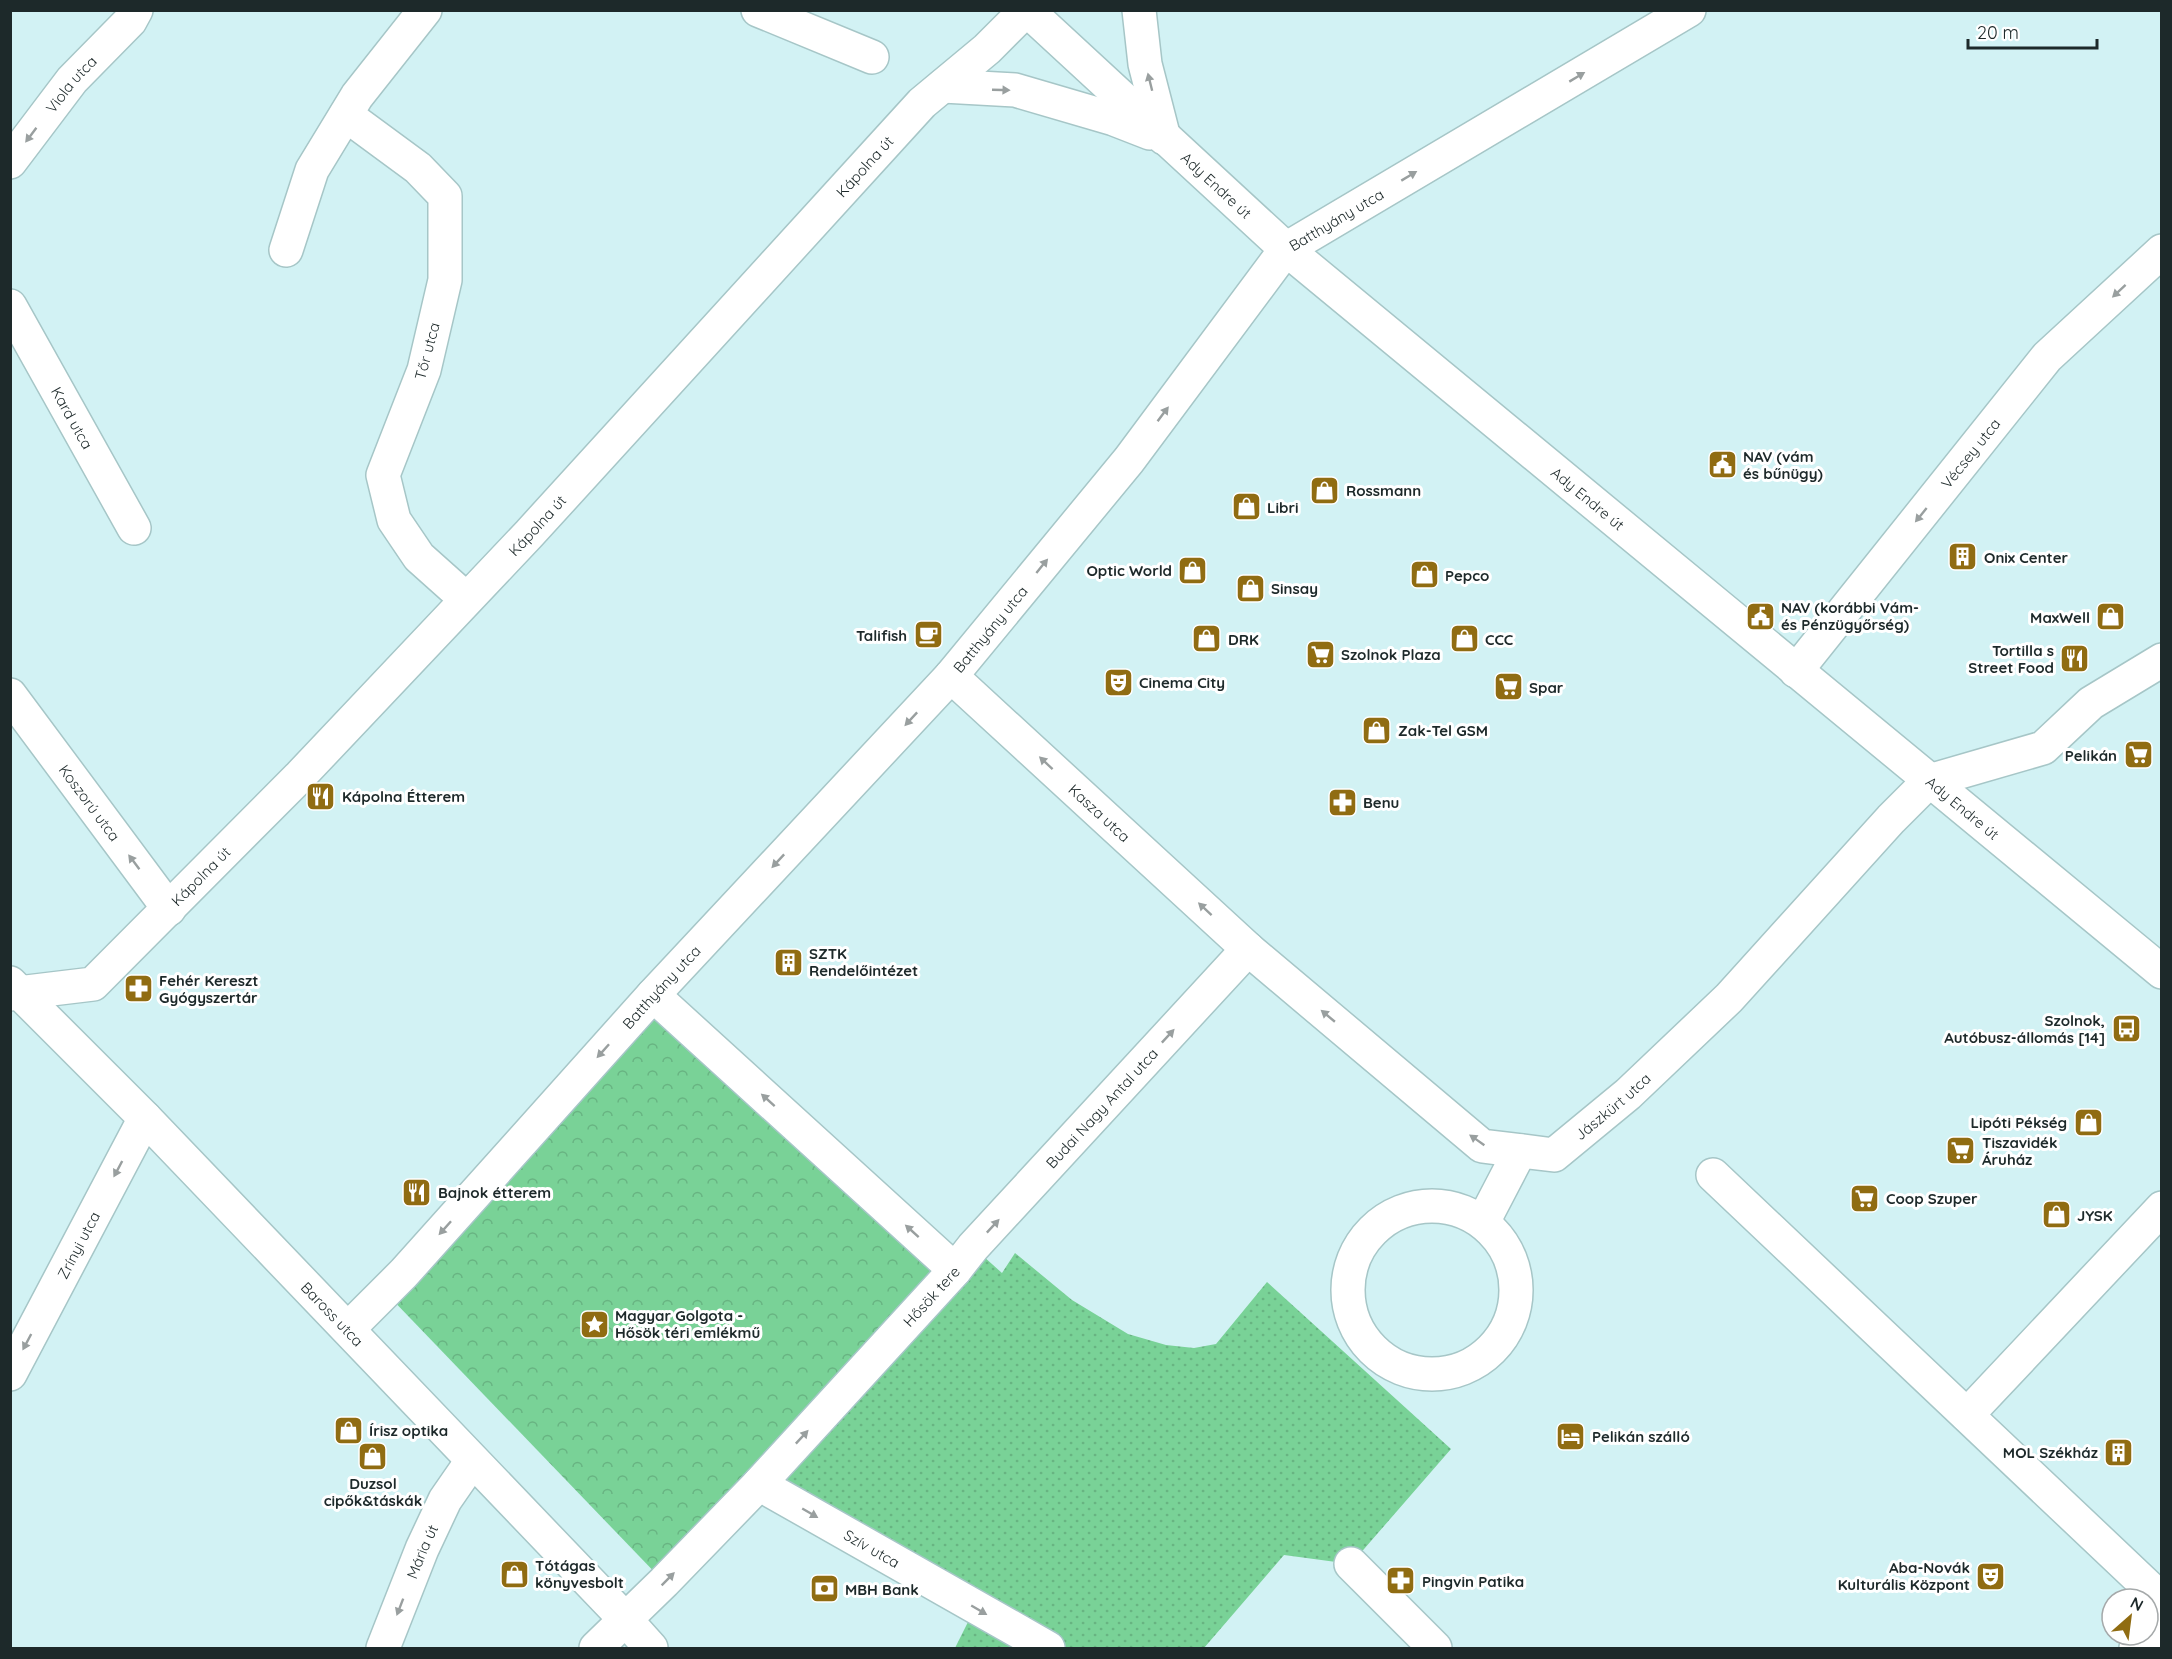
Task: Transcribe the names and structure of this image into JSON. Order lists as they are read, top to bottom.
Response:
{
  "streets": {
    "street": [
      "Viola utca",
      "Kápolna út",
      "Ady Endre út",
      "Batthyány utca",
      "Tőr utca",
      "Kard utca",
      "Vécsey utca",
      "Koszorú utca",
      "Kasza utca",
      "Jászkürt utca",
      "Budai Nagy Antal utca",
      "Zrínyi utca",
      "Hősök tere",
      "Baross utca",
      "Szív utca",
      "Mária út"
    ]
  },
  "crossings": [
    ["Kápolna út", "Ady Endre út"],
    ["Kápolna út", "Tőr utca"],
    ["Kápolna út", "Koszorú utca"],
    ["Kápolna út", "Baross utca"],
    ["Ady Endre út", "Batthyány utca"],
    ["Ady Endre út", "Vécsey utca"],
    ["Ady Endre út", "Jászkürt utca"],
    ["Batthyány utca", "Kasza utca"],
    ["Batthyány utca", "Hősök tere"],
    ["Batthyány utca", "Baross utca"],
    ["Kasza utca", "Jászkürt utca"],
    ["Kasza utca", "Budai Nagy Antal utca"],
    ["Jászkürt utca", "Budai Nagy Antal utca"],
    ["Budai Nagy Antal utca", "Hősök tere"],
    ["Zrínyi utca", "Baross utca"],
    ["Hősök tere", "Baross utca"],
    ["Hősök tere", "Szív utca"],
    ["Baross utca", "Mária út"]
  ],
  "one_way": [
    "Koszorú utca",
    "Kasza utca",
    "Jászkürt utca",
    "Budai Nagy Antal utca",
    "Zrínyi utca",
    "Szív utca",
    "Mária út"
  ],
  "places": {
    "public building": ["NAV (vám és bűnügy)", "NAV (korábbi Vám- és Pénzügyőrség)"],
    "shop": [
      "Rossmann",
      "Libri",
      "Optic World",
      "Pepco",
      "Sinsay",
      "MaxWell",
      "DRK",
      "CCC",
      "Zak-Tel GSM",
      "Lipóti Pékség",
      "JYSK",
      "Írisz optika",
      "Duzsol cipők&táskák",
      "Tótágas könyvesbolt"
    ],
    "building": ["Onix Center", "SZTK Rendelőintézet", "MOL Székház"],
    "cafe": ["Talifish"],
    "supermarket": [
      "Szolnok Plaza",
      "Spar",
      "Pelikán",
      "Tiszavidék Áruház",
      "Coop Szuper"
    ],
    "restaurant": ["Tortilla s Street Food", "Kápolna Étterem", "Bajnok étterem"],
    "theatre": ["Cinema City", "Aba-Novák Kulturális Központ"],
    "pharmacy": ["Benu", "Fehér Kereszt Gyógyszertár", "Pingvin Patika"],
    "bus stop": ["Szolnok, Autóbusz-állomás [14]"],
    "place": ["Magyar Golgota - Hősök téri emlékmű"],
    "hotel": ["Pelikán szálló"],
    "bank": ["MBH Bank"]
  },
  "scale_bar": "20 m",
  "north": "top right"
}
